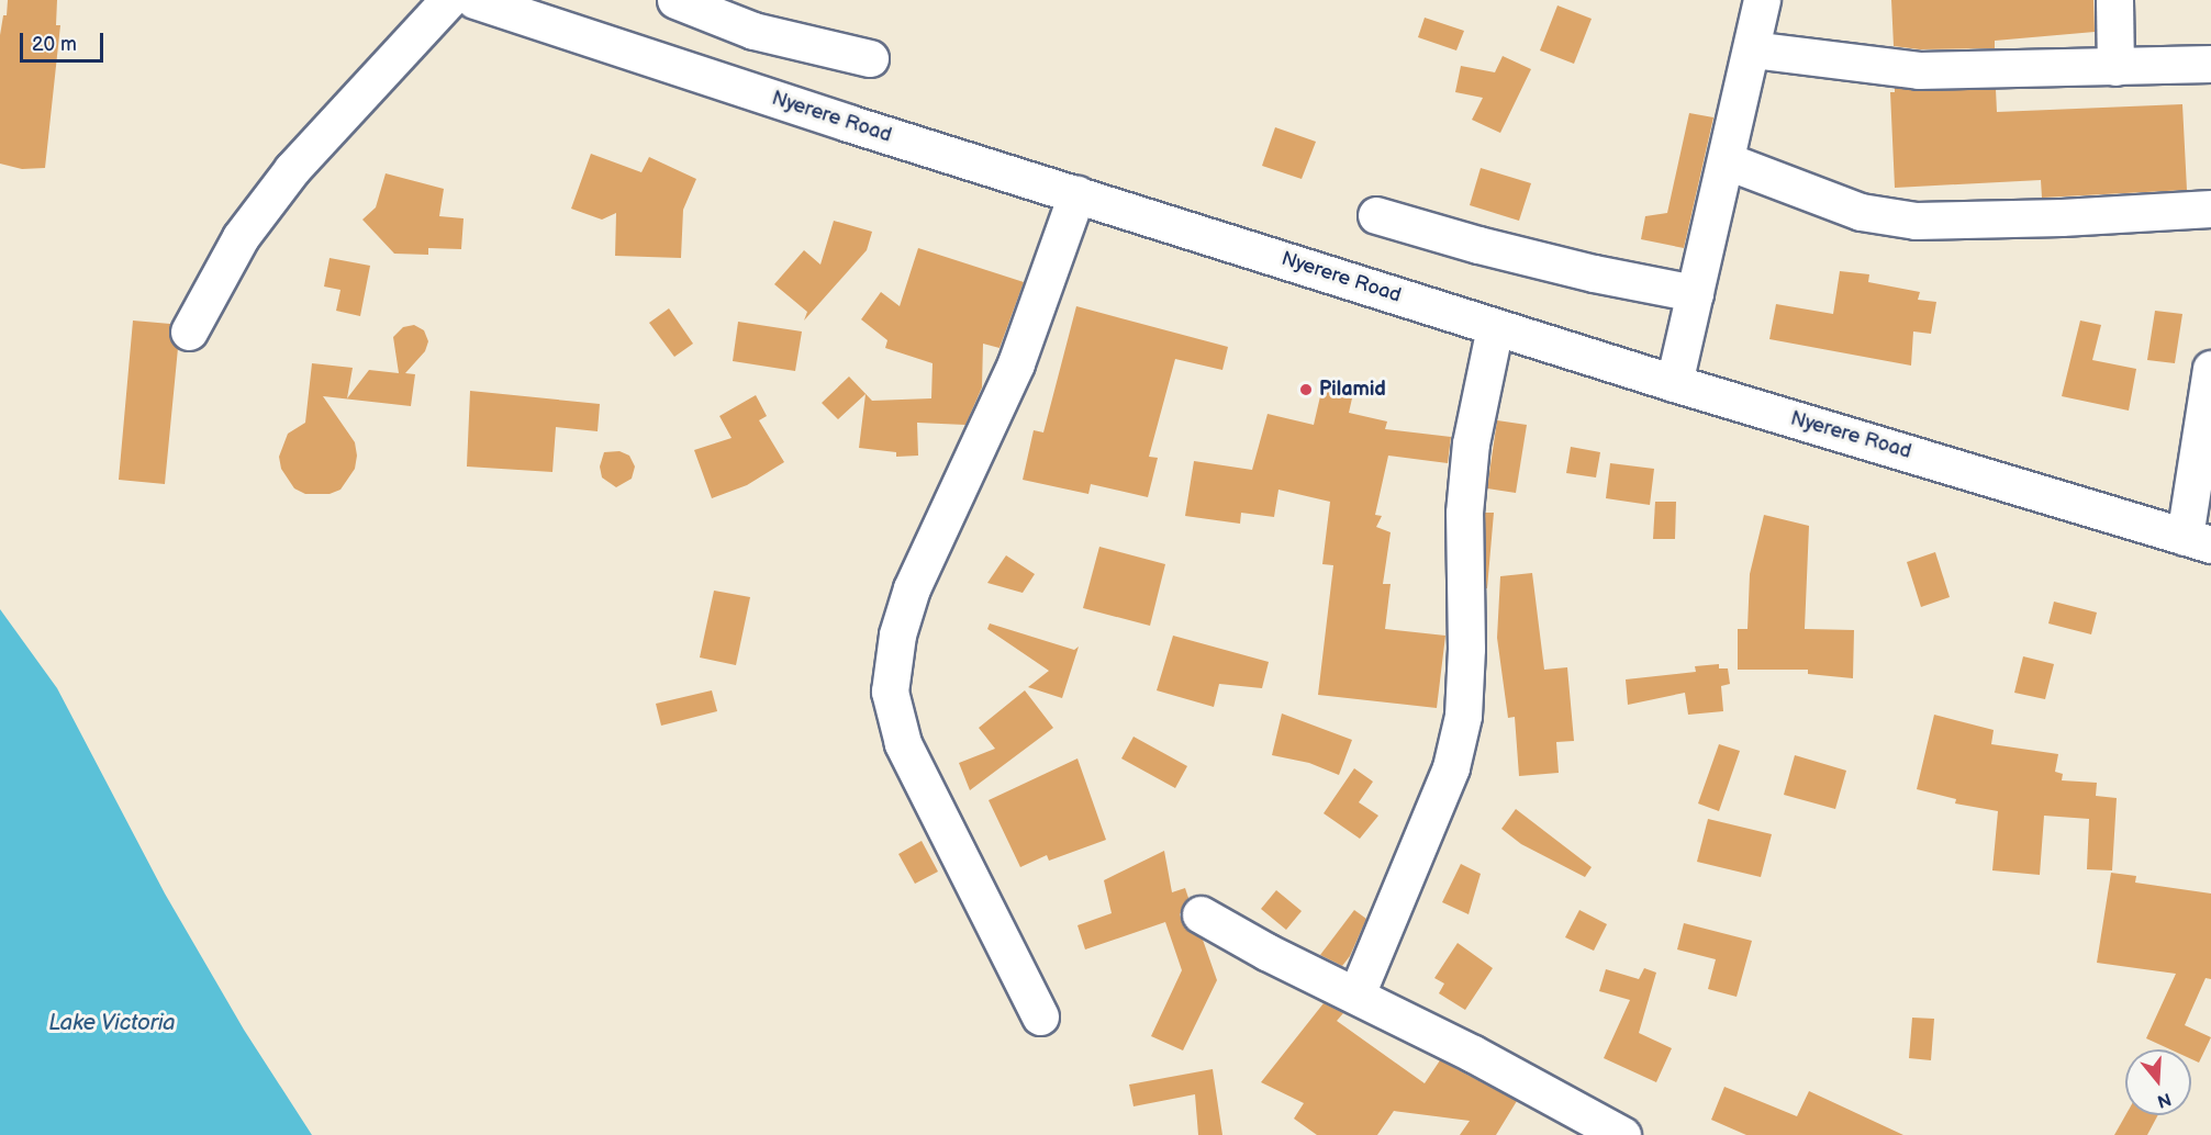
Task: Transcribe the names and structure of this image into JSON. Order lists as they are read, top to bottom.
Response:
{
  "streets": {
    "street": ["Nyerere Road"]
  },
  "water": ["Lake Victoria"],
  "places": ["Pilamid"],
  "scale_bar": "20 m",
  "north": "bottom"
}
